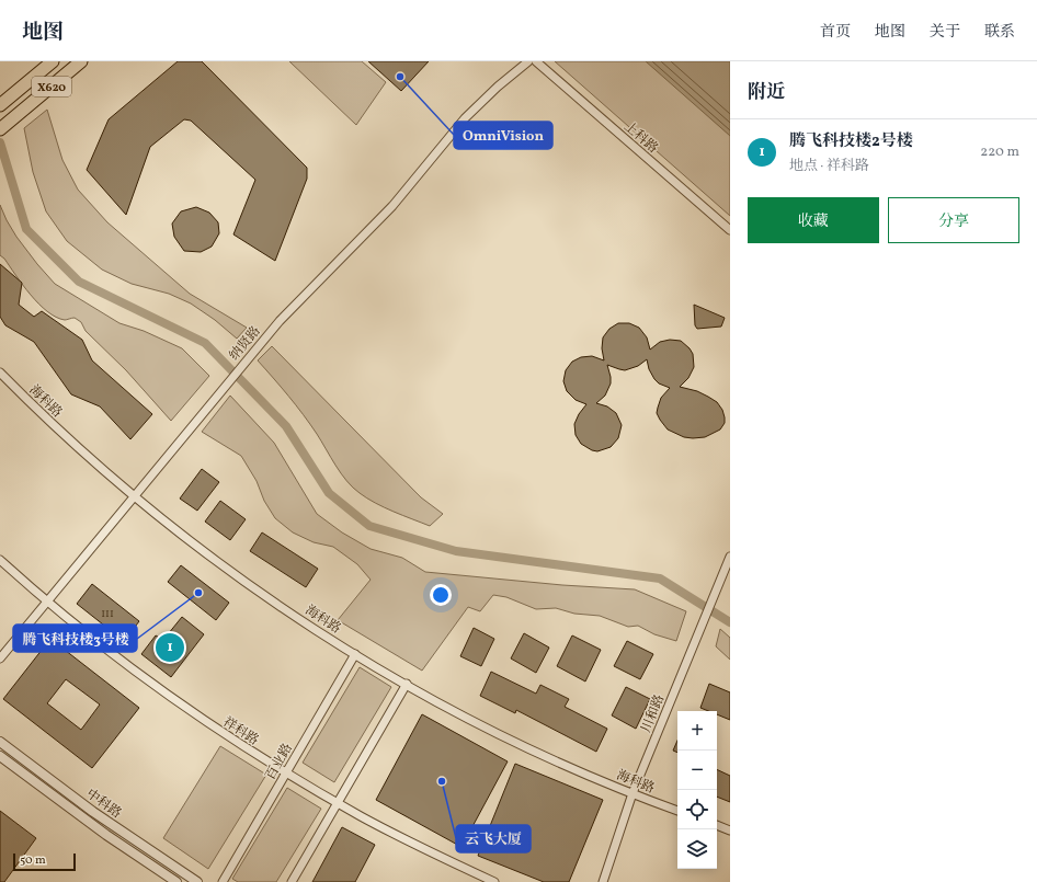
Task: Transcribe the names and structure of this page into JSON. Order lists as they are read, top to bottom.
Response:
{
  "streets": {
    "main road": ["X620"],
    "street": [
      "上科路",
      "纳贤路",
      "海科路",
      "川和路",
      "祥科路",
      "百业路",
      "中科路"
    ]
  },
  "crossings": [
    ["纳贤路", "海科路"],
    ["纳贤路", "祥科路"],
    ["海科路", "川和路"],
    ["海科路", "百业路"],
    ["祥科路", "百业路"]
  ],
  "places": ["OmniVision", "腾飞科技楼3号楼", "云飞大厦"],
  "house_numbers": ["111"],
  "scale_bar": "50 m",
  "page": {
    "header": "地图",
    "nav": [
      "首页",
      "地图",
      "关于",
      "联系"
    ],
    "heading": "附近",
    "list": [
      {
        "mark": "1",
        "name": "腾飞科技楼2号楼",
        "note": "地点 · 祥科路",
        "value": "220 m"
      }
    ],
    "buttons": ["收藏", "分享"],
    "pins": "1",
    "map_buttons": ["+", "−"],
    "scale": "50 m"
  }
}
